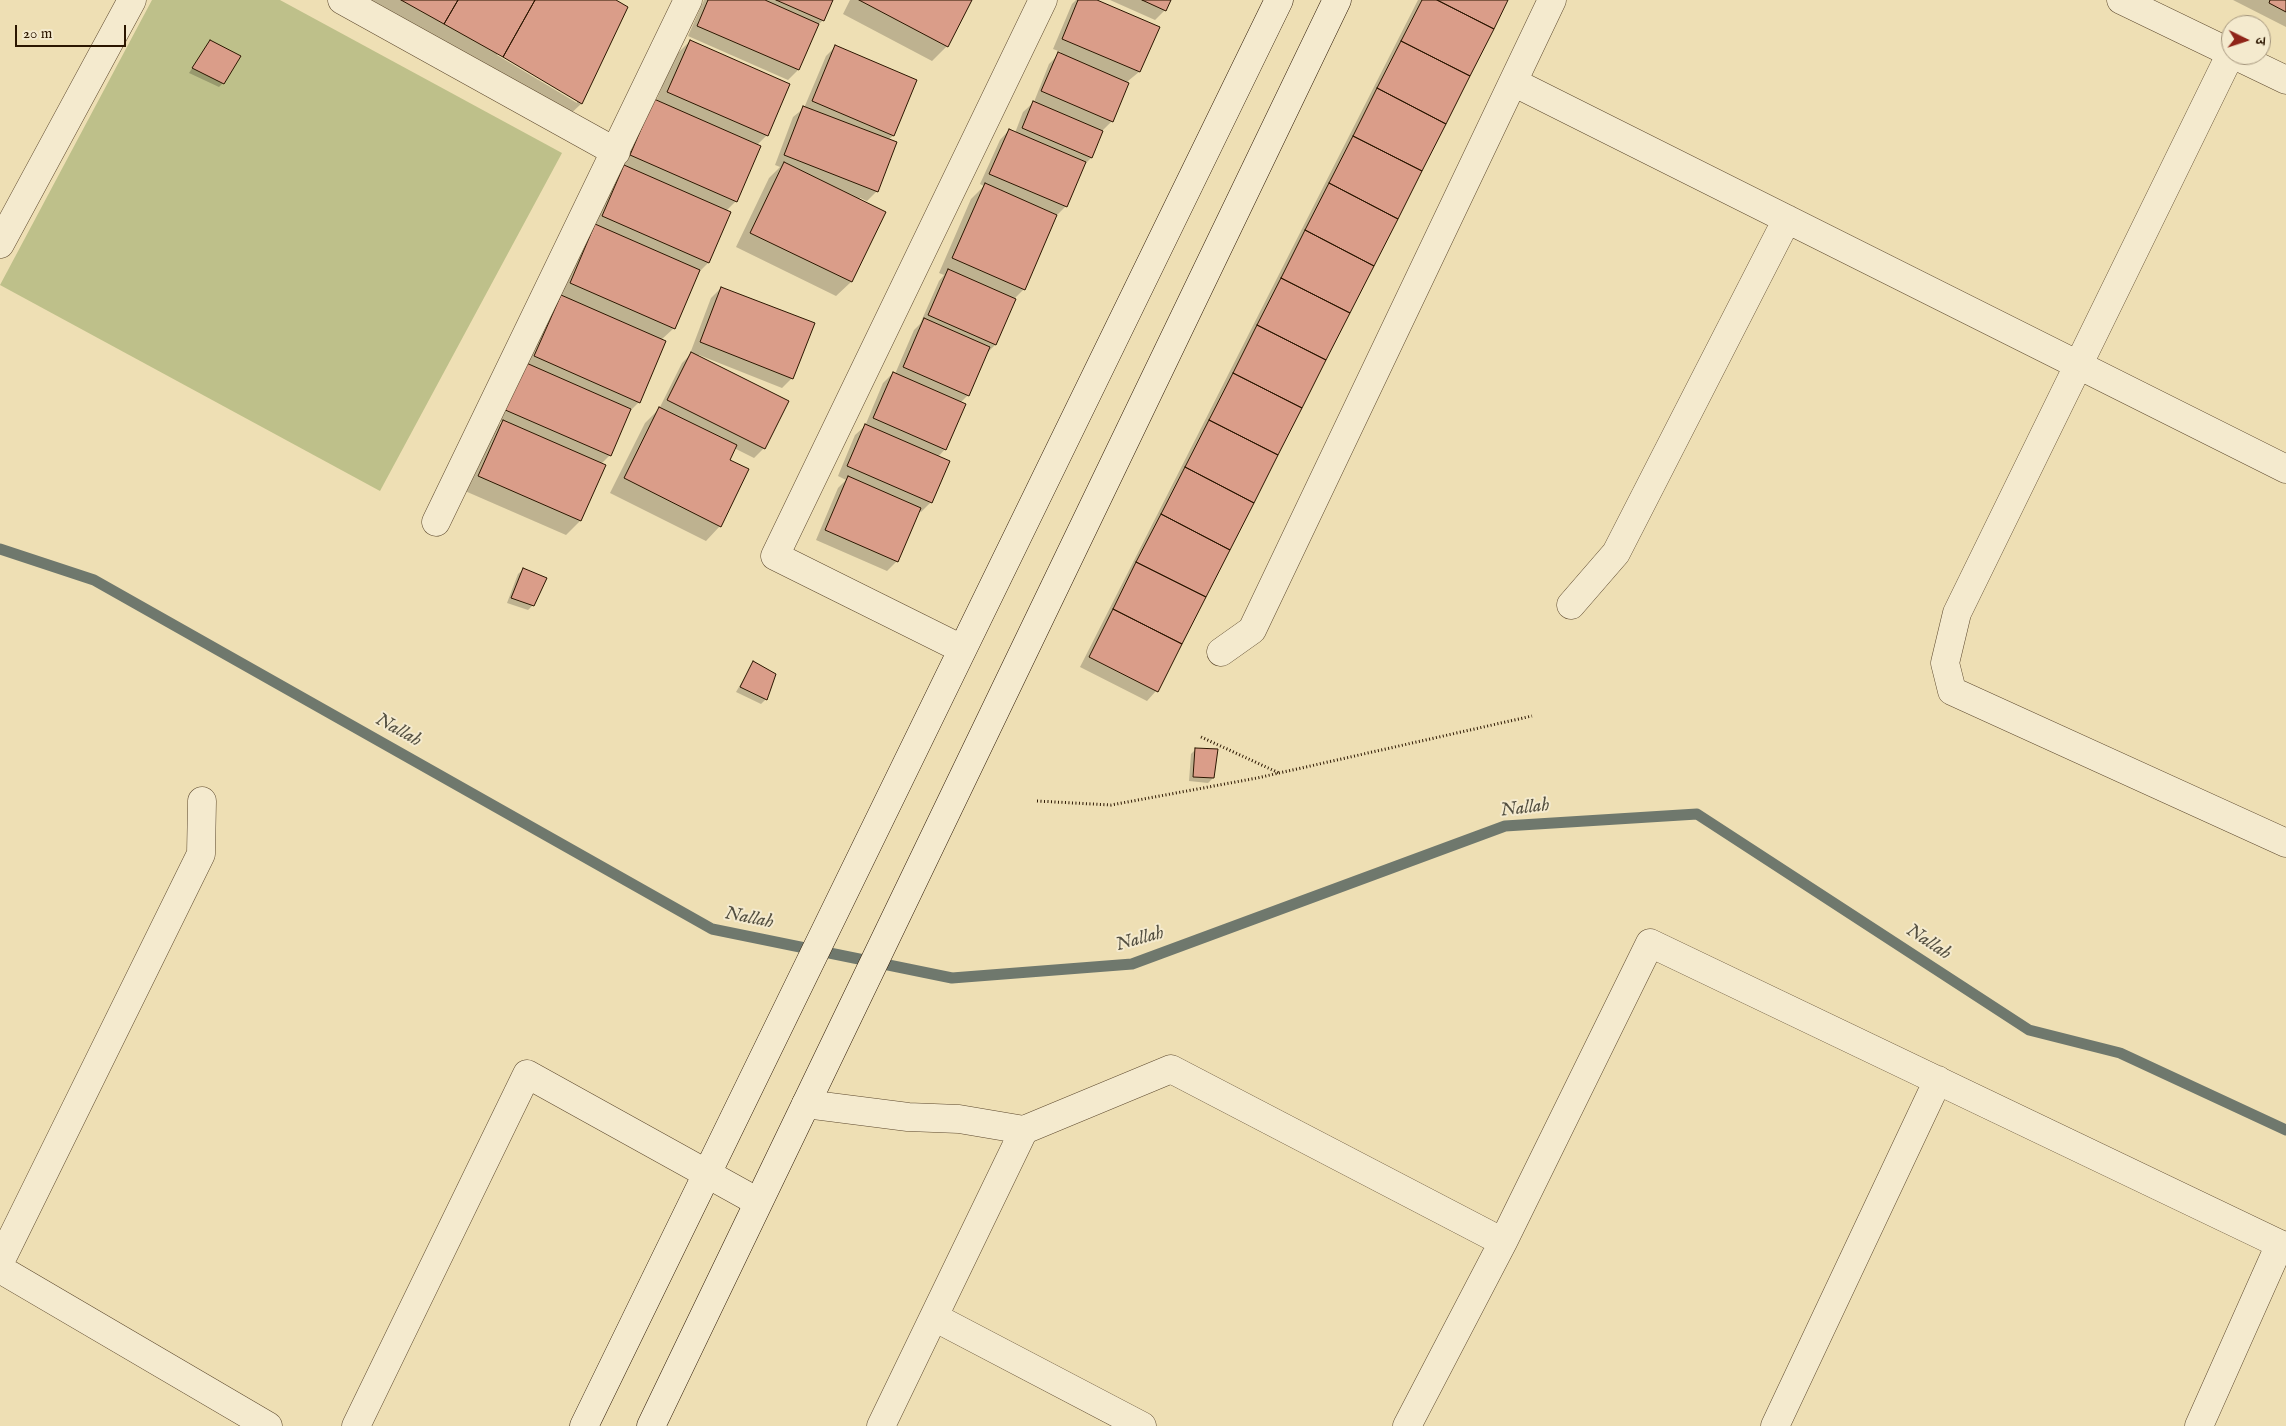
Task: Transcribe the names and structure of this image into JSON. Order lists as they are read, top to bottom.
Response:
{
  "water": ["Nallah"],
  "scale_bar": "20 m",
  "north": "right"
}
